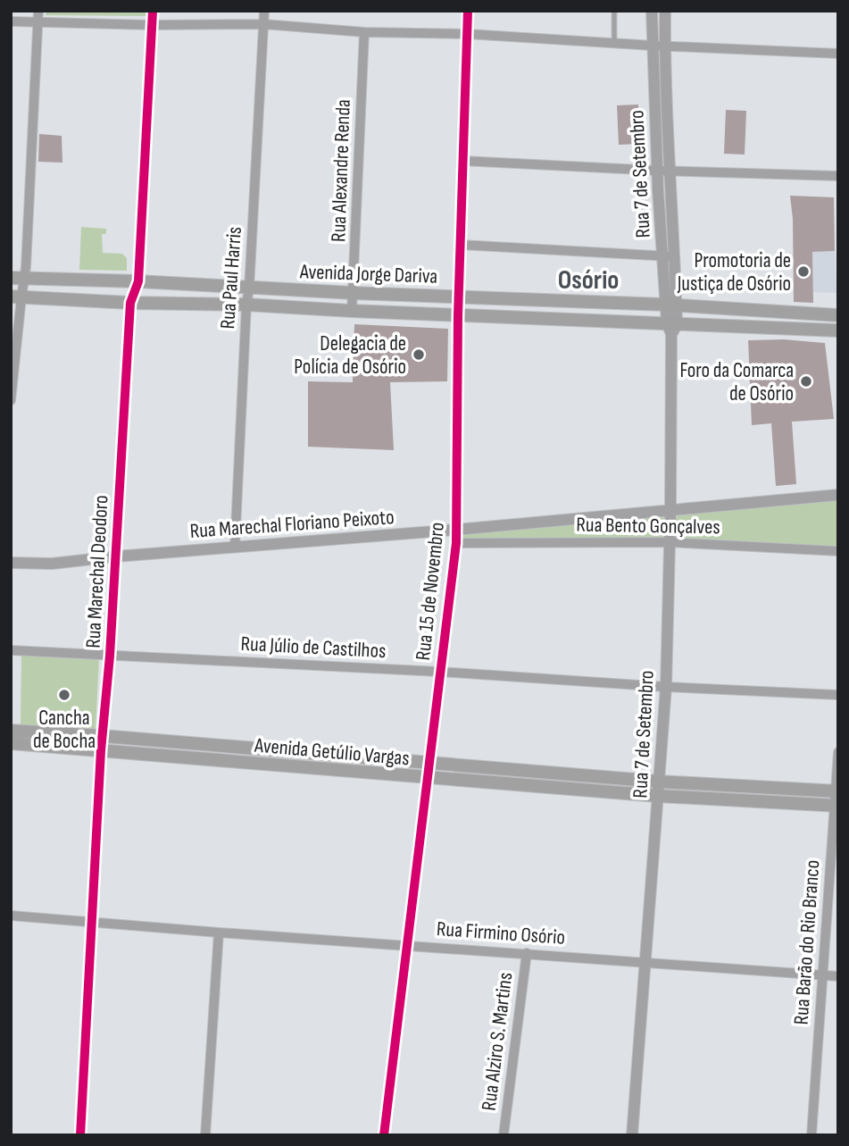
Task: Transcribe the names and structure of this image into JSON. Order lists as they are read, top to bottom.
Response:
{
  "streets": {
    "main road": ["Avenida Jorge Dariva", "Avenida Getúlio Vargas"],
    "street": [
      "Rua Alexandre Renda",
      "Rua 7 de Setembro",
      "Rua Paul Harris",
      "Rua Marechal Floriano Peixoto",
      "Rua Bento Gonçalves",
      "Rua Marechal Deodoro",
      "Rua 15 de Novembro",
      "Rua Júlio de Castilhos",
      "Rua Firmino Osório",
      "Rua Barão do Rio Branco",
      "Rua Alziro S. Martins"
    ]
  },
  "crossings": [
    ["Rua Alexandre Renda", "Avenida Jorge Dariva"],
    ["Rua 7 de Setembro", "Avenida Jorge Dariva"],
    ["Rua 7 de Setembro", "Rua Marechal Floriano Peixoto"],
    ["Rua 7 de Setembro", "Rua Bento Gonçalves"],
    ["Rua 7 de Setembro", "Rua Júlio de Castilhos"],
    ["Rua 7 de Setembro", "Avenida Getúlio Vargas"],
    ["Rua 7 de Setembro", "Rua Firmino Osório"],
    ["Avenida Jorge Dariva", "Rua Paul Harris"],
    ["Avenida Jorge Dariva", "Rua Marechal Deodoro"],
    ["Avenida Jorge Dariva", "Rua 15 de Novembro"],
    ["Rua Paul Harris", "Rua Marechal Floriano Peixoto"],
    ["Rua Marechal Floriano Peixoto", "Rua Marechal Deodoro"],
    ["Rua Marechal Floriano Peixoto", "Rua 15 de Novembro"],
    ["Rua Bento Gonçalves", "Rua 15 de Novembro"],
    ["Rua Marechal Deodoro", "Rua Júlio de Castilhos"],
    ["Rua Marechal Deodoro", "Avenida Getúlio Vargas"],
    ["Rua Marechal Deodoro", "Rua Firmino Osório"],
    ["Rua 15 de Novembro", "Rua Júlio de Castilhos"],
    ["Rua 15 de Novembro", "Avenida Getúlio Vargas"],
    ["Rua 15 de Novembro", "Rua Firmino Osório"],
    ["Avenida Getúlio Vargas", "Rua Barão do Rio Branco"],
    ["Rua Firmino Osório", "Rua Barão do Rio Branco"],
    ["Rua Firmino Osório", "Rua Alziro S. Martins"]
  ],
  "districts": ["Osório"],
  "places": [
    "Promotoria de Justiça de Osório",
    "Delegacia de Polícia de Osório",
    "Foro da Comarca de Osório",
    "Cancha de Bocha"
  ]
}
